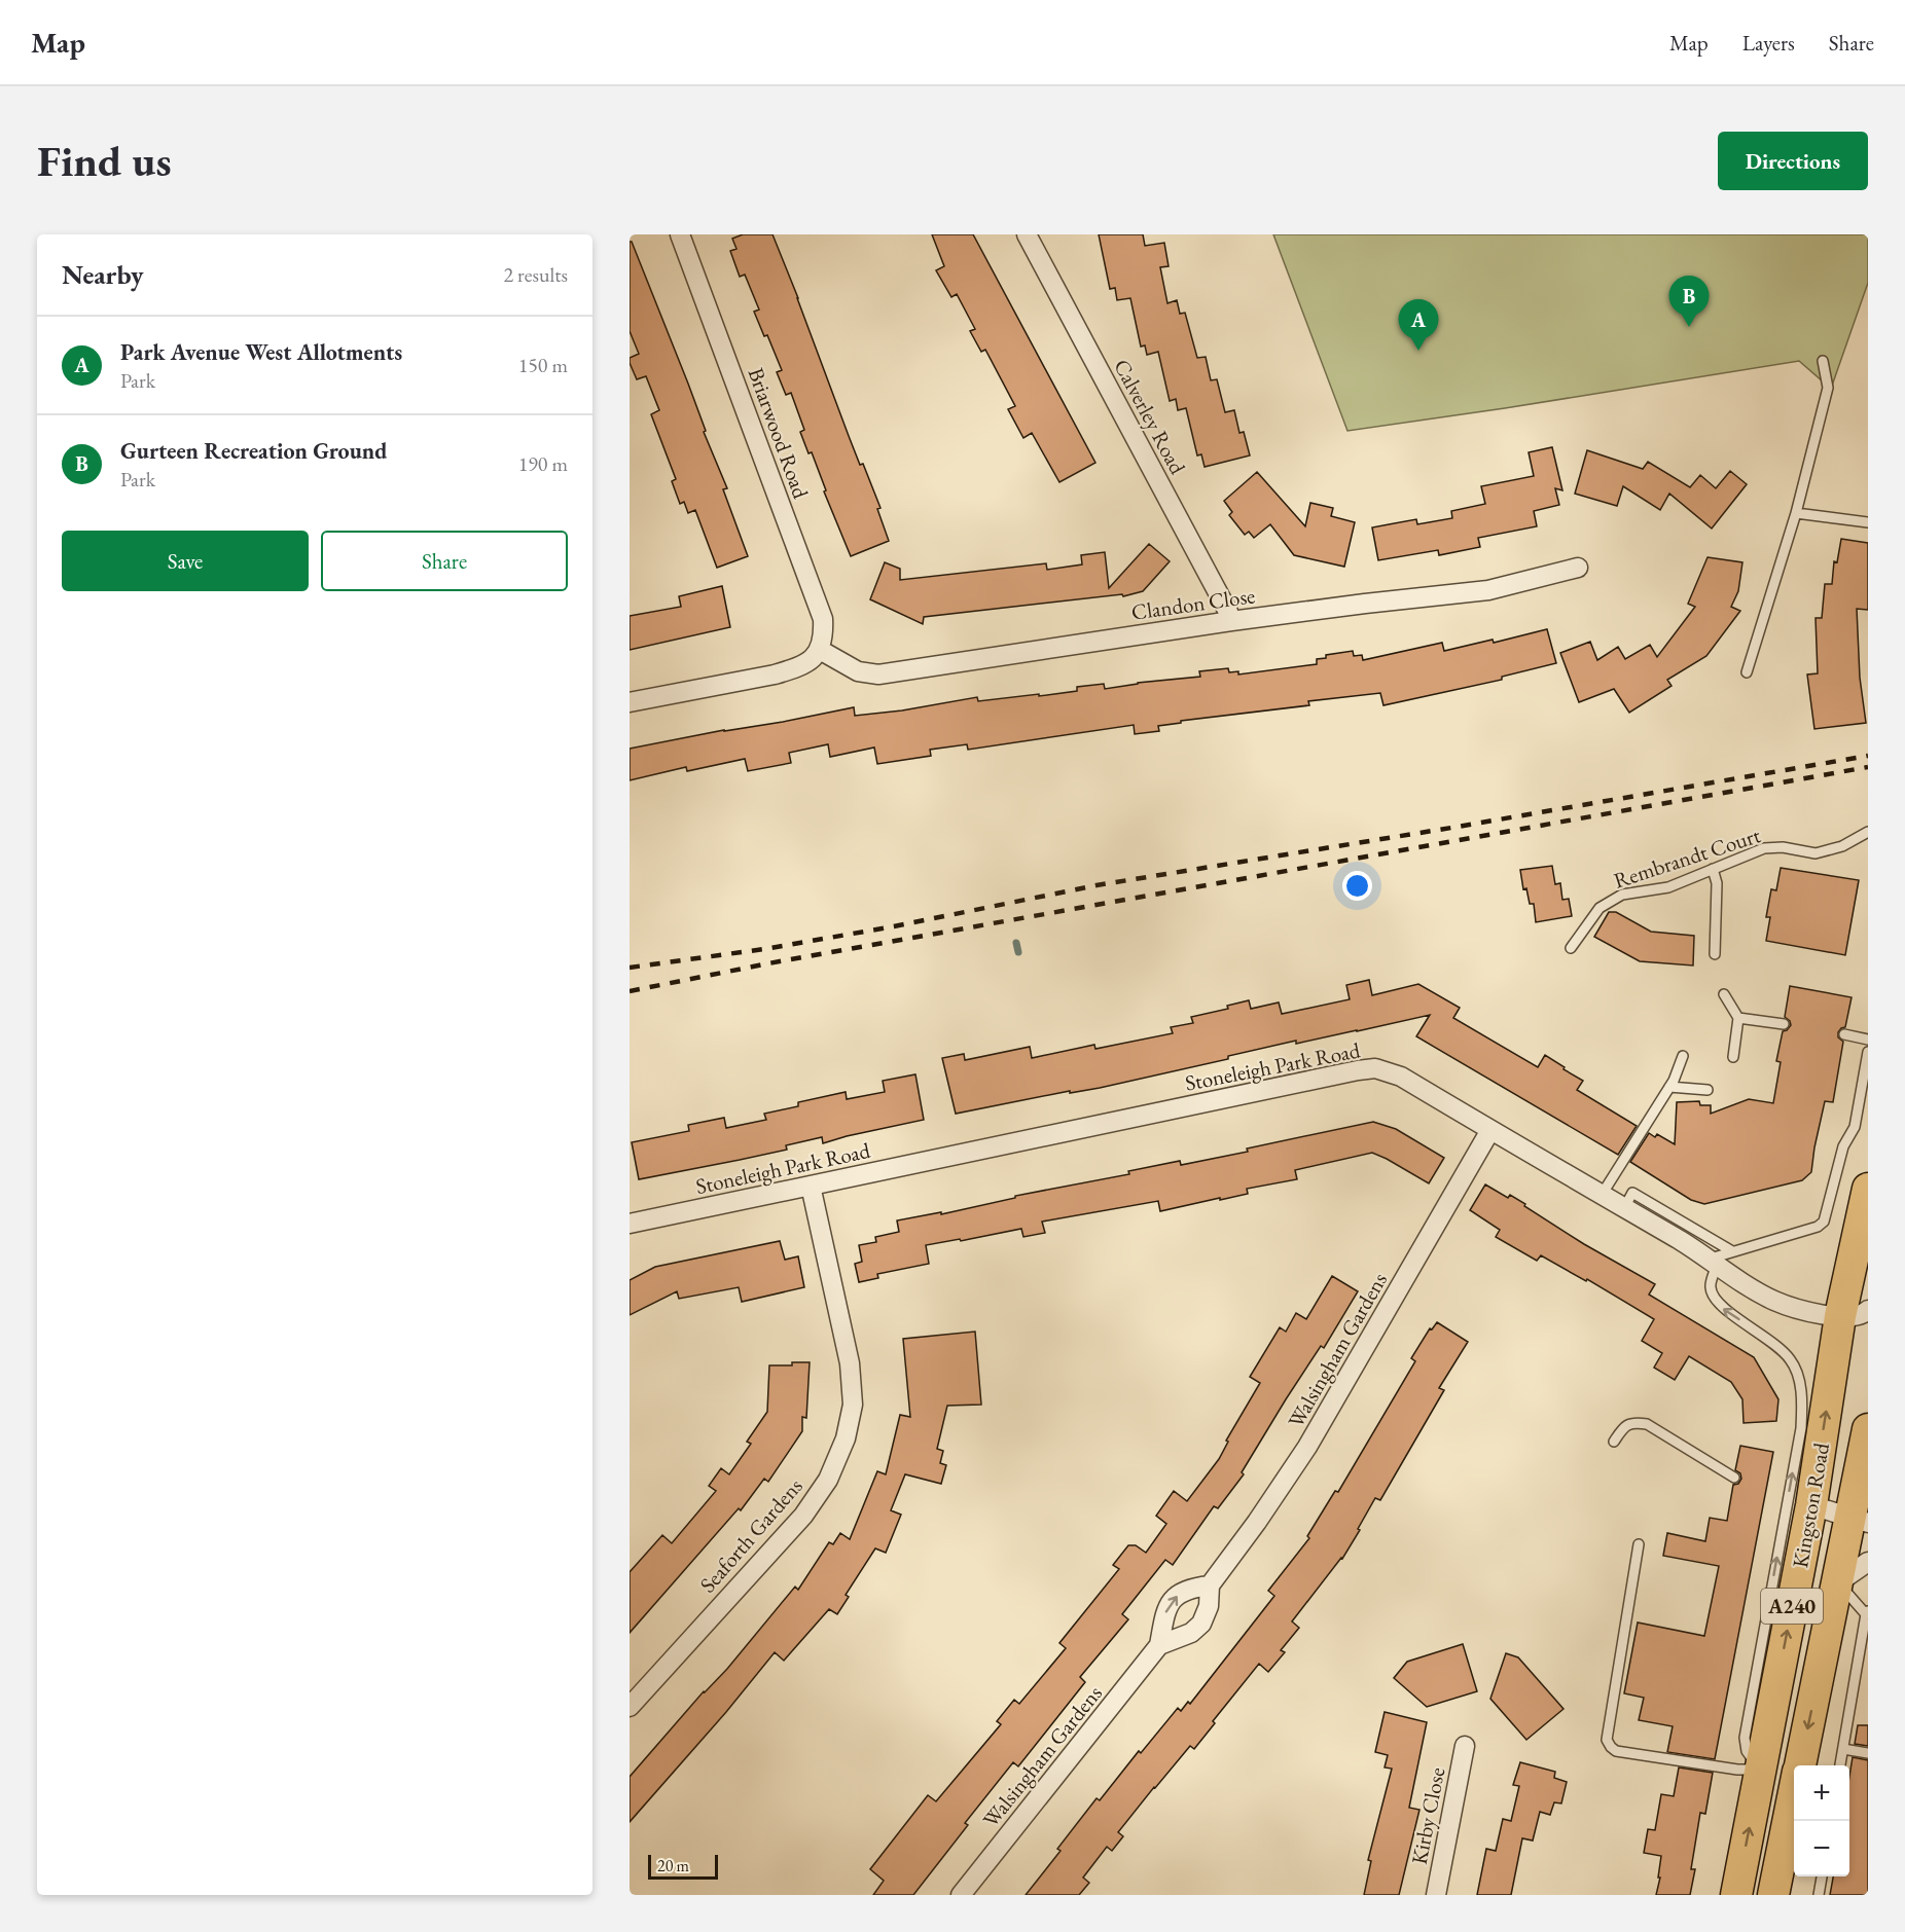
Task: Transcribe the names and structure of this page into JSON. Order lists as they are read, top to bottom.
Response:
{
  "streets": {
    "highway": ["Kingston Road", "A240"],
    "street": [
      "Calverley Road",
      "Briarwood Road",
      "Clandon Close",
      "Stoneleigh Park Road",
      "Walsingham Gardens",
      "Seaforth Gardens",
      "Kirby Close"
    ],
    "lane": ["Rembrandt Court"]
  },
  "crossings": [
    ["Calverley Road", "Clandon Close"],
    ["Briarwood Road", "Clandon Close"],
    ["Stoneleigh Park Road", "Walsingham Gardens"],
    ["Stoneleigh Park Road", "Kingston Road"],
    ["Stoneleigh Park Road", "Seaforth Gardens"]
  ],
  "scale_bar": "20 m",
  "page": {
    "header": "Map",
    "nav": ["Map", "Layers", "Share"],
    "buttons": [
      "Directions",
      ["Save", "Share"]
    ],
    "title": "Find us",
    "heading": ["Nearby", "2 results"],
    "pins": ["B", "A"],
    "list": [
      {
        "mark": "A",
        "name": "Park Avenue West Allotments",
        "note": "Park",
        "value": "150 m"
      },
      {
        "mark": "B",
        "name": "Gurteen Recreation Ground",
        "note": "Park",
        "value": "190 m"
      }
    ],
    "map_buttons": ["+", "−"],
    "scale": "20 m"
  }
}
